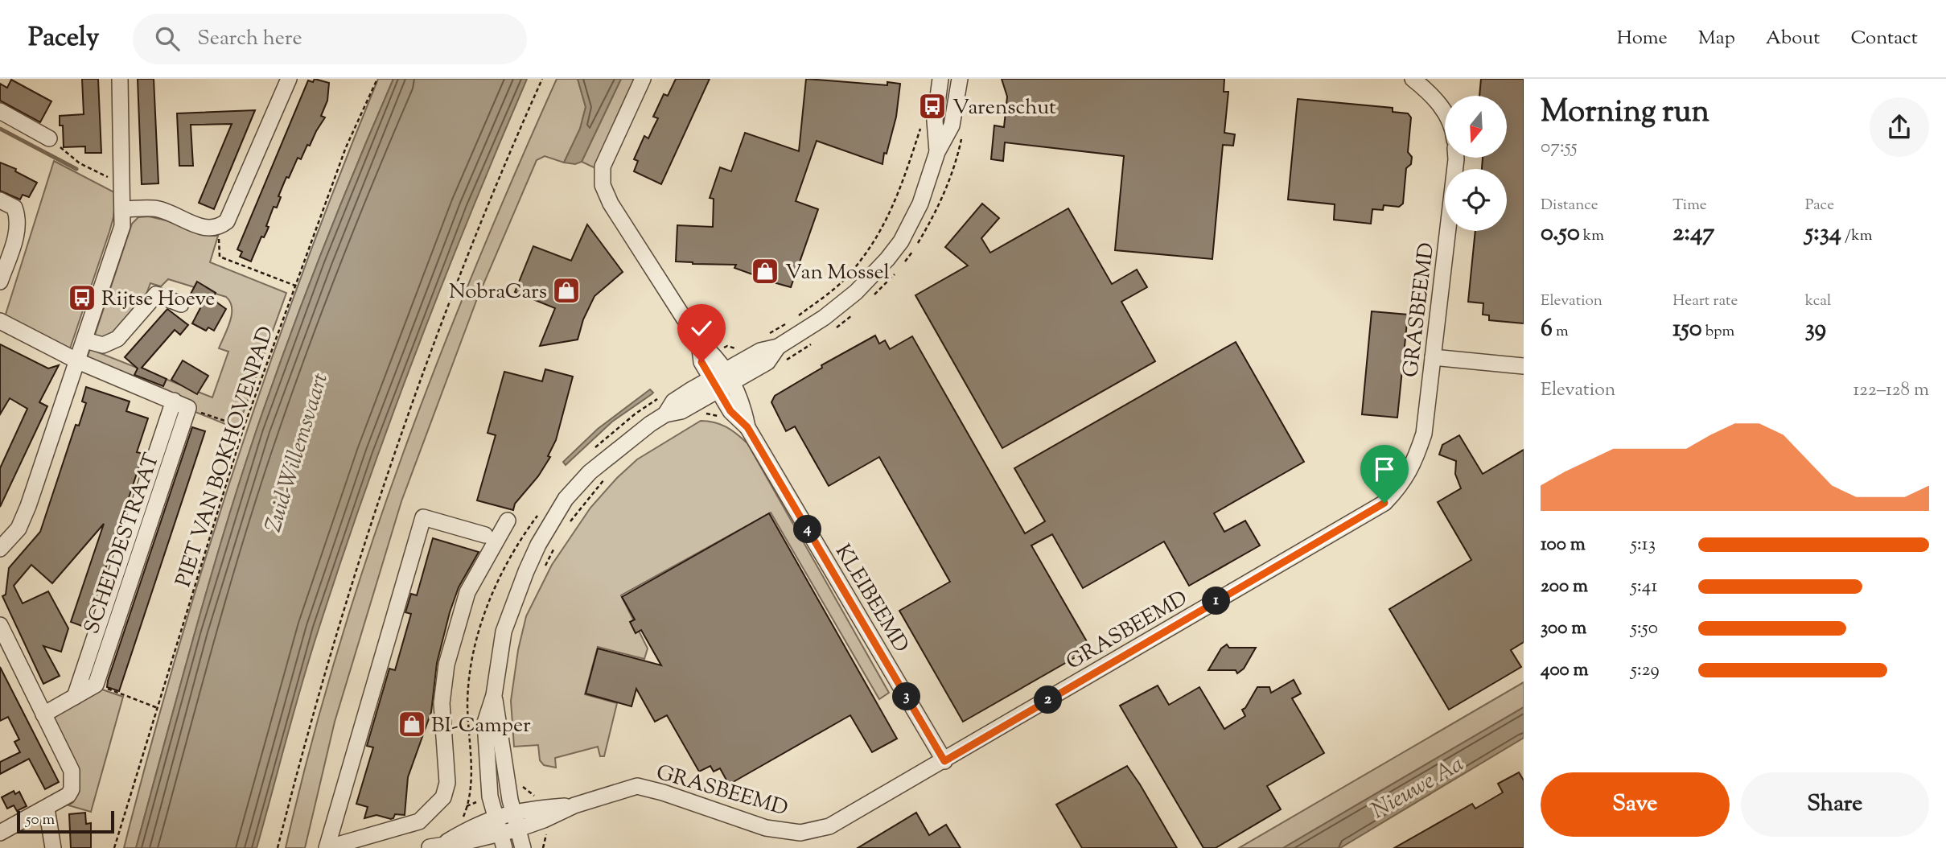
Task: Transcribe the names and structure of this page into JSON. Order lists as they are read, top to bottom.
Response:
{
  "streets": {
    "street": ["GRASBEEMD", "SCHELDESTRAAT", "KLEIBEEMD"],
    "path": ["PIET VAN BOKHOVENPAD"]
  },
  "crossings": [
    ["GRASBEEMD", "KLEIBEEMD"]
  ],
  "water": ["Zuid-Willemsvaart", "Nieuwe Aa"],
  "places": {
    "bus stop": ["Varenschut", "Rijtse Hoeve"],
    "shop": ["Van Mossel", "NobraCars", "BI-Camper"]
  },
  "scale_bar": "50 m",
  "north": "bottom",
  "page": {
    "header": "Pacely",
    "search": "Search here",
    "nav": [
      "Home",
      "Map",
      "About",
      "Contact"
    ],
    "heading": ["Morning run", "07:55"],
    "stats": [
      ["Distance", "0.50 km"],
      ["Time", "2:47"],
      ["Pace", "5:34 /km"],
      ["Elevation", "6 m"],
      ["Heart rate", "150 bpm"],
      ["kcal", "39"]
    ],
    "chart": ["Elevation", "122–128 m"],
    "pins": [
      "4",
      "1",
      "3",
      "2"
    ],
    "list": [
      {
        "name": "100 m",
        "note": "5:13"
      },
      {
        "name": "200 m",
        "note": "5:41"
      },
      {
        "name": "300 m",
        "note": "5:50"
      },
      {
        "name": "400 m",
        "note": "5:29"
      }
    ],
    "buttons": ["Save", "Share"],
    "scale": "50 m"
  }
}
